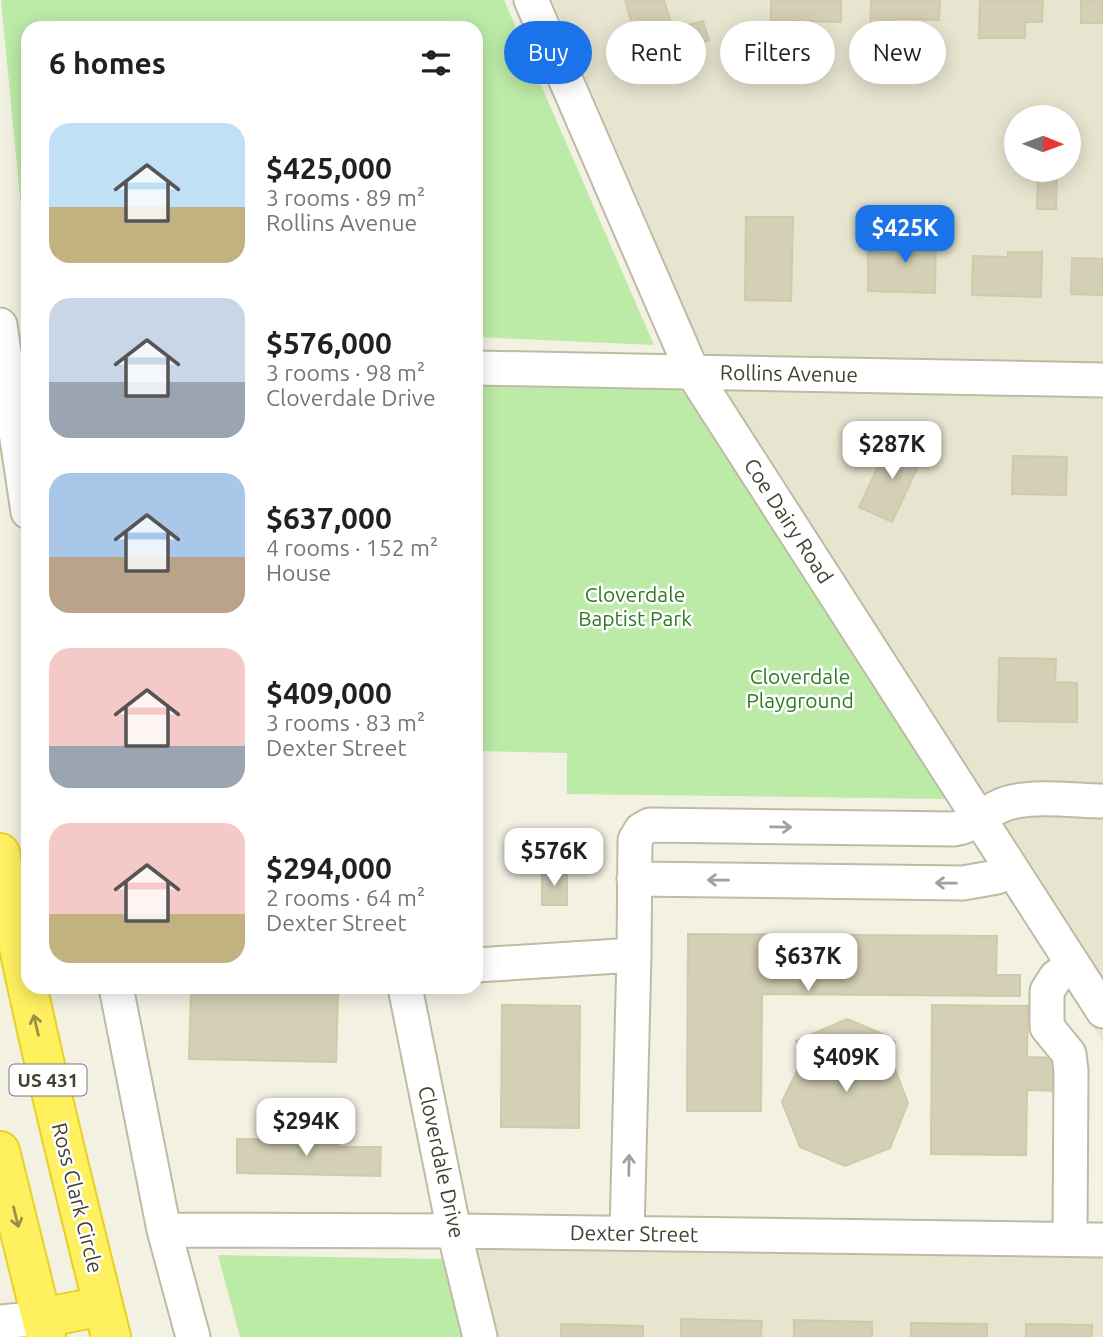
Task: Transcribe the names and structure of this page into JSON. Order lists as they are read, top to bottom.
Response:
{
  "streets": {
    "highway": ["US 431", "Ross Clark Circle"],
    "street": [
      "Rollins Avenue",
      "Coe Dairy Road",
      "Cloverdale Drive",
      "Dexter Street"
    ]
  },
  "crossings": [
    ["Rollins Avenue", "Coe Dairy Road"],
    ["Cloverdale Drive", "Dexter Street"]
  ],
  "parks": ["Cloverdale Baptist Park", "Cloverdale Playground"],
  "north": "right",
  "page": {
    "chip": [
      "Buy",
      "Rent",
      "Filters",
      "New"
    ],
    "heading": "6 homes",
    "list": [
      {
        "name": "$425,000",
        "note": "3 rooms · 89 m² · Rollins Avenue"
      },
      {
        "name": "$576,000",
        "note": "3 rooms · 98 m² · Cloverdale Drive"
      },
      {
        "name": "$637,000",
        "note": "4 rooms · 152 m² · House"
      },
      {
        "name": "$409,000",
        "note": "3 rooms · 83 m² · Dexter Street"
      },
      {
        "name": "$294,000",
        "note": "2 rooms · 64 m² · Dexter Street"
      }
    ],
    "price": [
      "$425K",
      "$287K",
      "$576K",
      "$637K",
      "$409K",
      "$294K"
    ]
  }
}
